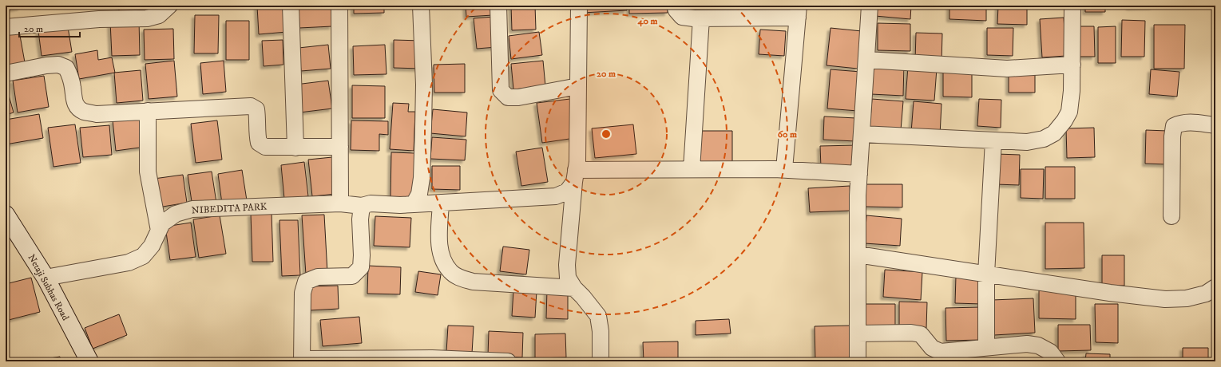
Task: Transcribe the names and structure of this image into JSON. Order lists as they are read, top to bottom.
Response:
{
  "streets": {
    "street": ["NIBEDITA PARK", "Netaji Subhas Road"]
  },
  "crossings": [
    ["NIBEDITA PARK", "Netaji Subhas Road"]
  ],
  "scale_bar": "20 m",
  "rings": ["40 m", "20 m", "60 m"]
}
